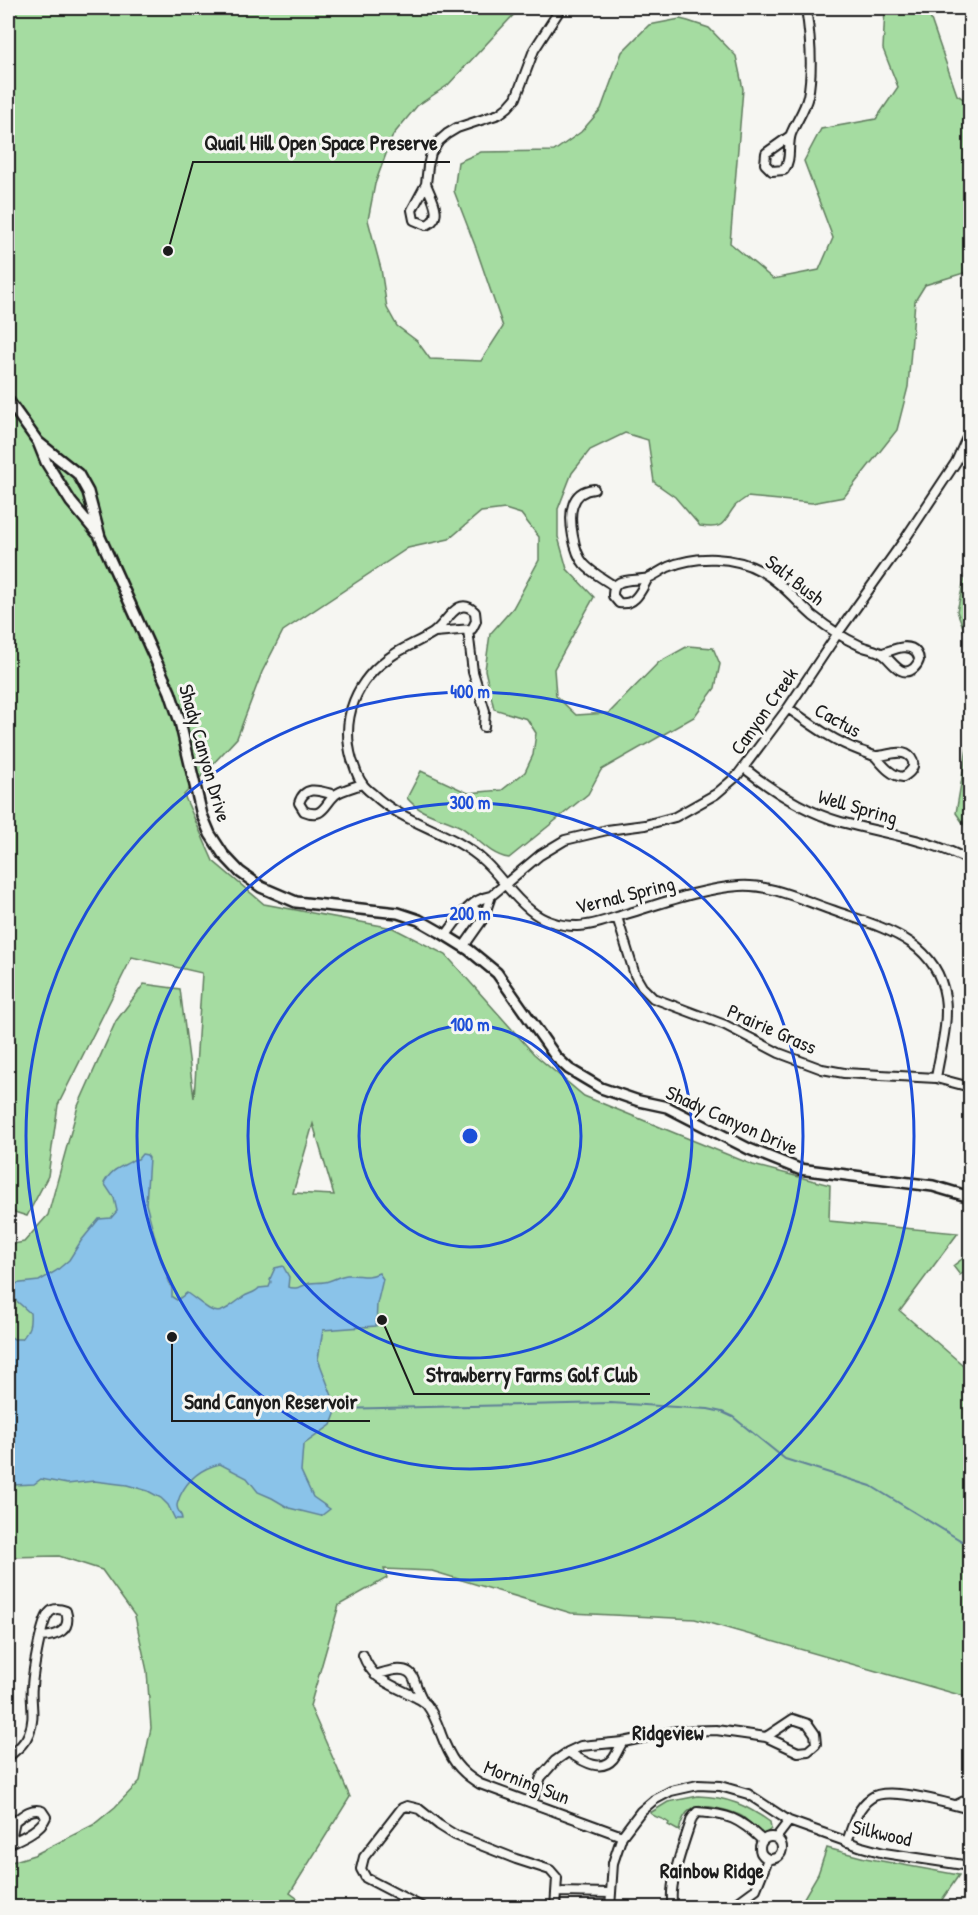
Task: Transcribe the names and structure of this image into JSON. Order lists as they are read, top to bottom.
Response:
{
  "streets": {
    "street": [
      "Salt Bush",
      "Canyon Creek",
      "Cactus",
      "Shady Canyon Drive",
      "Well Spring",
      "Vernal Spring",
      "Prairie Grass",
      "Morning Sun",
      "Silkwood"
    ]
  },
  "crossings": [
    ["Salt Bush", "Canyon Creek"],
    ["Canyon Creek", "Cactus"],
    ["Canyon Creek", "Shady Canyon Drive"],
    ["Canyon Creek", "Well Spring"],
    ["Canyon Creek", "Vernal Spring"],
    ["Vernal Spring", "Prairie Grass"],
    ["Morning Sun", "Silkwood"]
  ],
  "districts": ["Ridgeview", "Rainbow Ridge"],
  "places": ["Quail Hill Open Space Preserve", "Strawberry Farms Golf Club", "Sand Canyon Reservoir"],
  "rings": [
    "400 m",
    "300 m",
    "200 m",
    "100 m"
  ]
}
